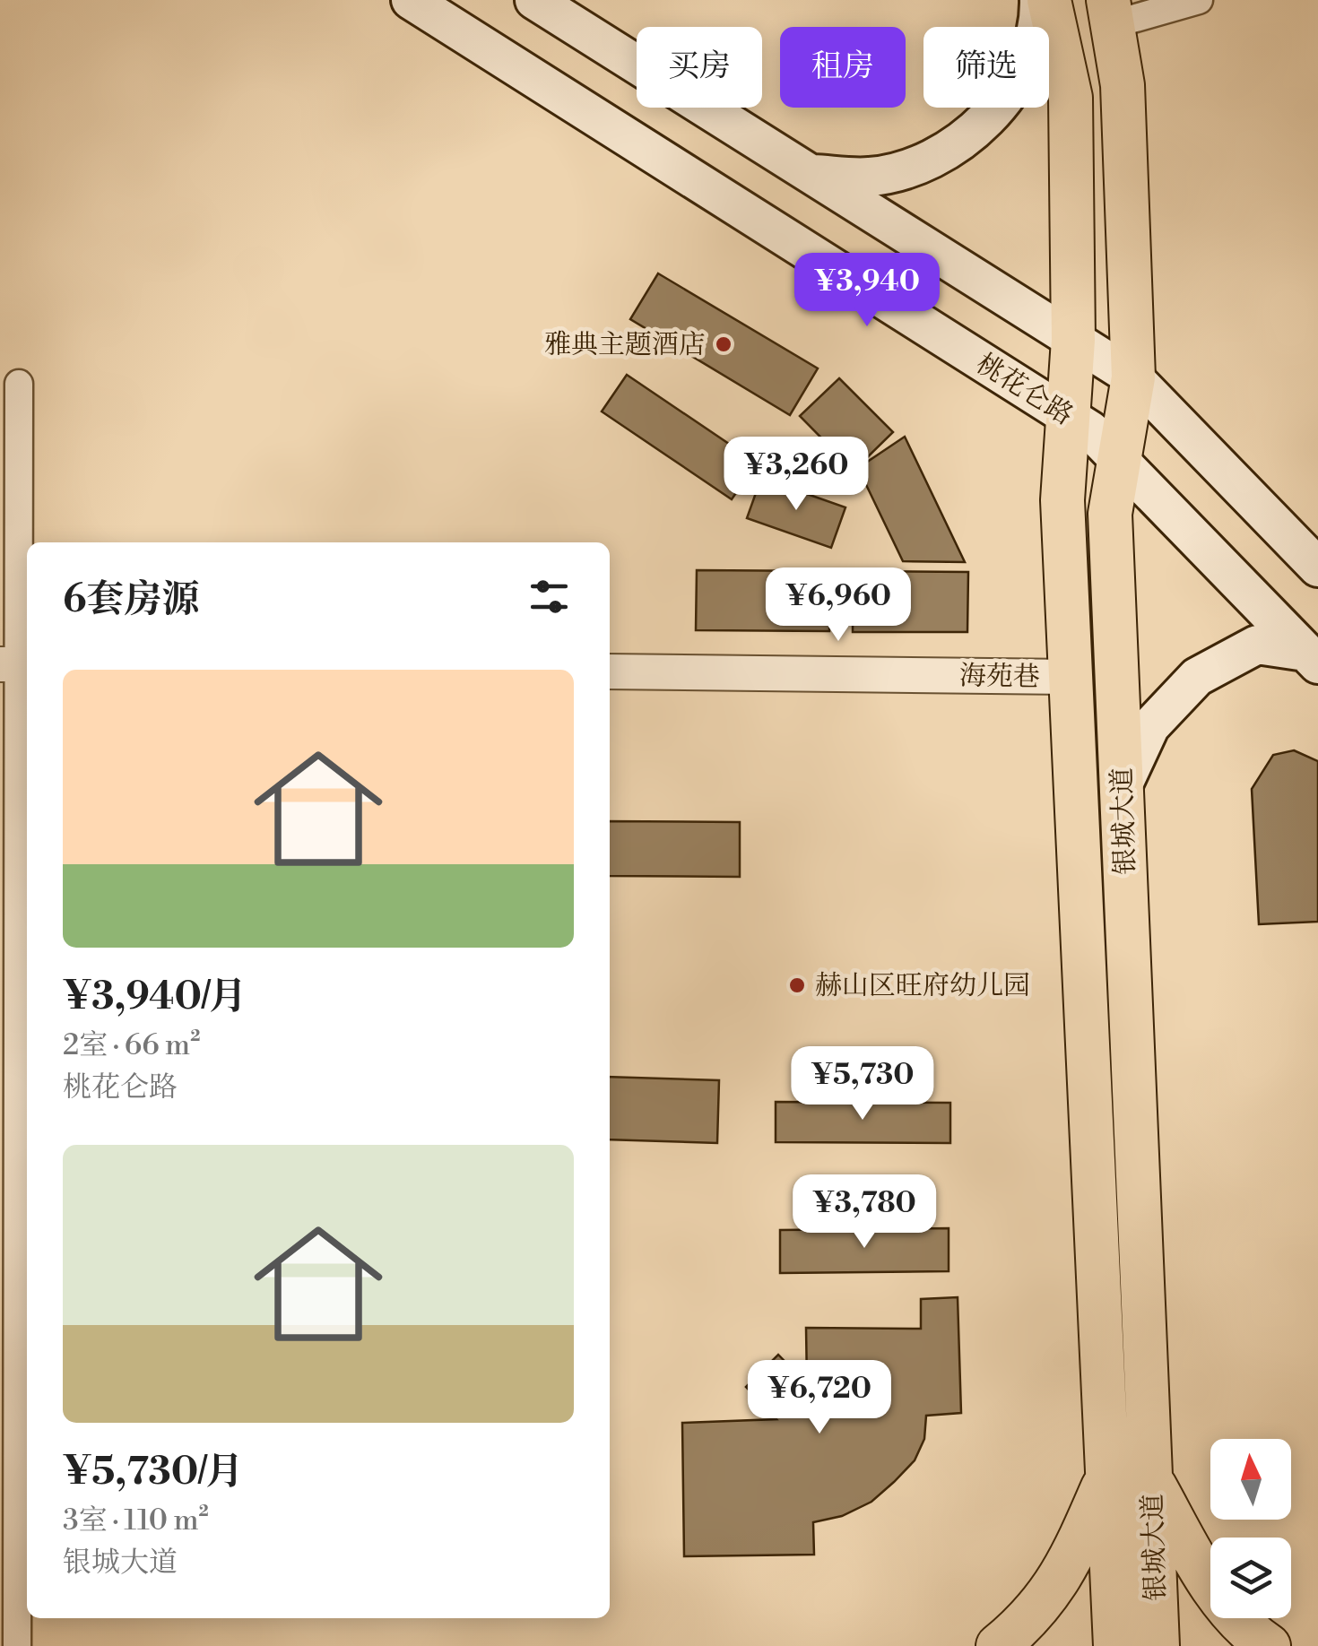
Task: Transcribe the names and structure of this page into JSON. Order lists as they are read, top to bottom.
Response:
{
  "streets": {
    "main road": ["桃花仑路", "银城大道"],
    "street": ["海苑巷"]
  },
  "crossings": [
    ["桃花仑路", "银城大道"],
    ["海苑巷", "银城大道"]
  ],
  "places": ["雅典主题酒店", "赫山区旺府幼儿园"],
  "north": "top",
  "page": {
    "chip": ["买房", "租房", "筛选"],
    "price": [
      "¥3,940",
      "¥3,260",
      "¥6,960",
      "¥5,730",
      "¥3,780",
      "¥6,720"
    ],
    "heading": "6套房源",
    "list": [
      {
        "name": "¥3,940/月",
        "note": "2室 · 66 m² · 桃花仑路"
      },
      {
        "name": "¥5,730/月",
        "note": "3室 · 110 m² · 银城大道"
      }
    ]
  }
}
